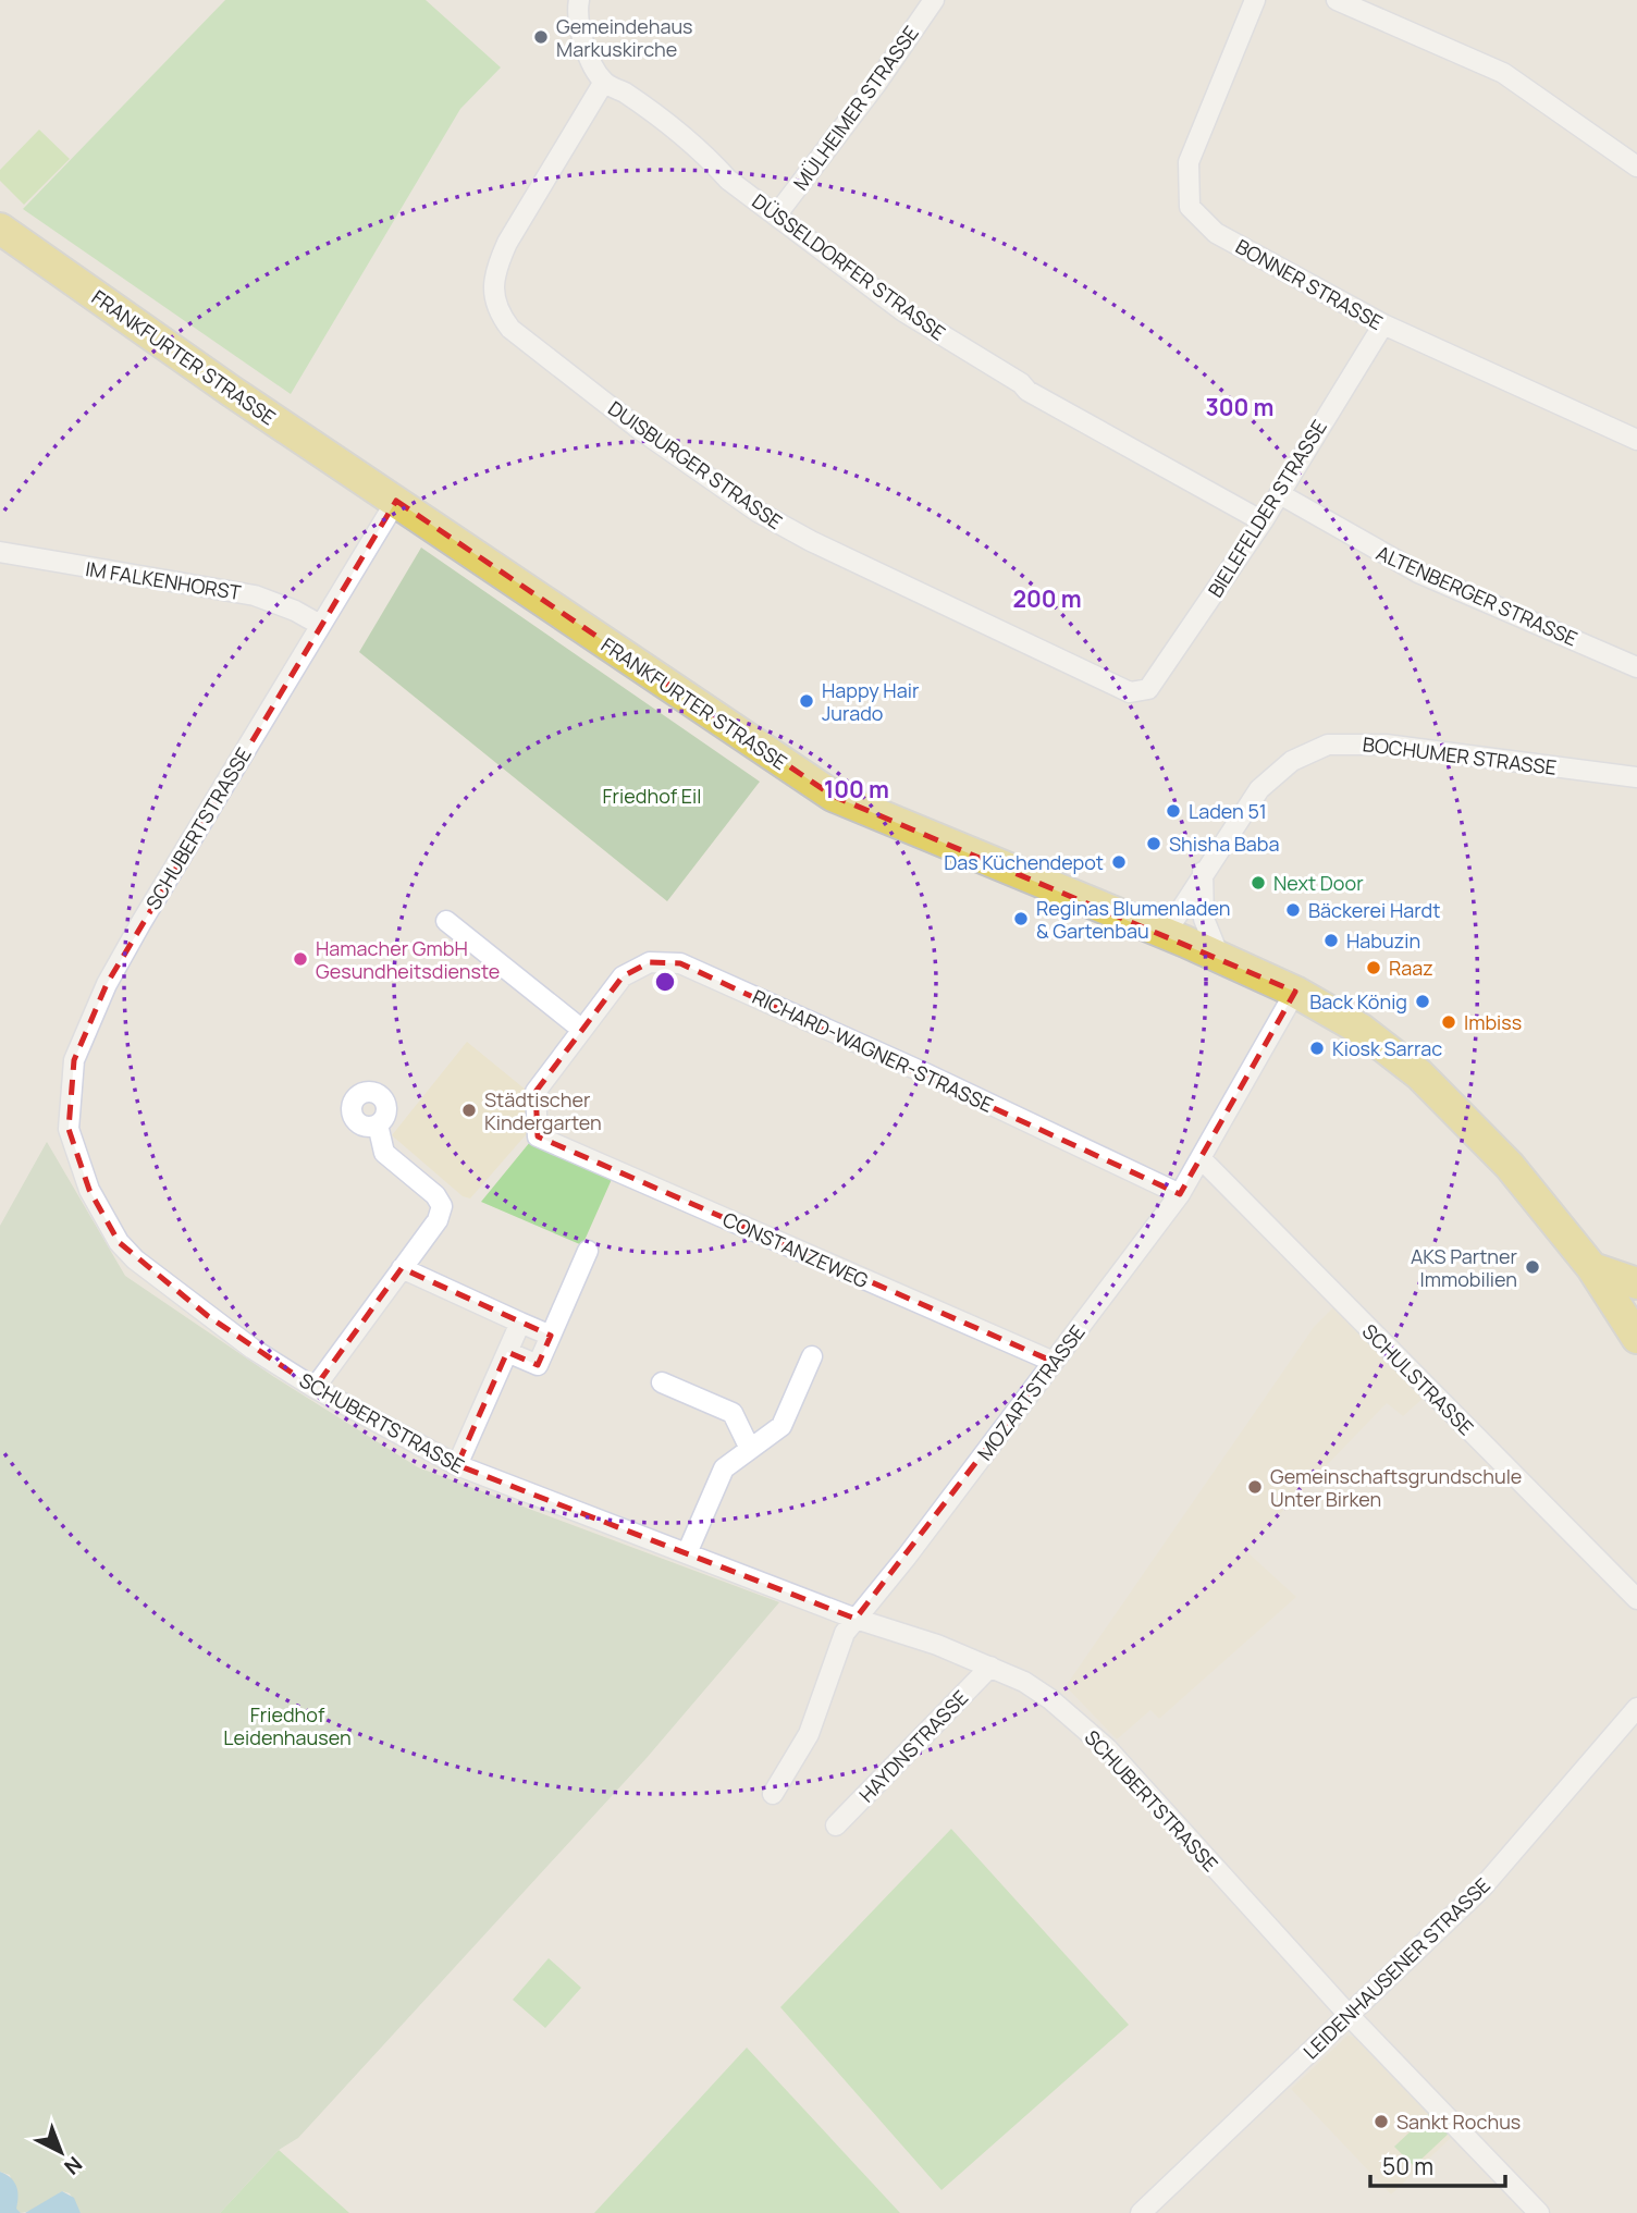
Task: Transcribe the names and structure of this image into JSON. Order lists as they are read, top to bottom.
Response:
{
  "streets": {
    "main road": ["FRANKFURTER STRASSE"],
    "street": [
      "MÜLHEIMER STRASSE",
      "DÜSSELDORFER STRASSE",
      "BONNER STRASSE",
      "DUISBURGER STRASSE",
      "BIELEFELDER STRASSE",
      "IM FALKENHORST",
      "ALTENBERGER STRASSE",
      "BOCHUMER STRASSE",
      "SCHUBERTSTRASSE",
      "RICHARD-WAGNER-STRASSE",
      "CONSTANZEWEG",
      "SCHULSTRASSE",
      "MOZARTSTRASSE",
      "HAYDNSTRASSE",
      "LEIDENHAUSENER STRASSE"
    ]
  },
  "crossings": [
    ["MÜLHEIMER STRASSE", "DÜSSELDORFER STRASSE"],
    ["DÜSSELDORFER STRASSE", "DUISBURGER STRASSE"],
    ["DÜSSELDORFER STRASSE", "BIELEFELDER STRASSE"],
    ["BONNER STRASSE", "BIELEFELDER STRASSE"],
    ["FRANKFURTER STRASSE", "BOCHUMER STRASSE"],
    ["FRANKFURTER STRASSE", "SCHUBERTSTRASSE"],
    ["FRANKFURTER STRASSE", "MOZARTSTRASSE"],
    ["DUISBURGER STRASSE", "BIELEFELDER STRASSE"],
    ["BIELEFELDER STRASSE", "ALTENBERGER STRASSE"],
    ["IM FALKENHORST", "SCHUBERTSTRASSE"],
    ["SCHUBERTSTRASSE", "MOZARTSTRASSE"],
    ["SCHUBERTSTRASSE", "HAYDNSTRASSE"],
    ["SCHUBERTSTRASSE", "LEIDENHAUSENER STRASSE"],
    ["RICHARD-WAGNER-STRASSE", "CONSTANZEWEG"],
    ["RICHARD-WAGNER-STRASSE", "MOZARTSTRASSE"],
    ["CONSTANZEWEG", "MOZARTSTRASSE"],
    ["SCHULSTRASSE", "MOZARTSTRASSE"]
  ],
  "parks": ["Friedhof Eil", "Friedhof Leidenhausen"],
  "places": [
    "Gemeindehaus Markuskirche",
    "Happy Hair Jurado",
    "Laden 51",
    "Shisha Baba",
    "Das Küchendepot",
    "Next Door",
    "Bäckerei Hardt",
    "Reginas Blumenladen & Gartenbau",
    "Habuzin",
    "Hamacher GmbH Gesundheitsdienste",
    "Raaz",
    "Back König",
    "Imbiss",
    "Kiosk Sarrac",
    "Städtischer Kindergarten",
    "AKS Partner Immobilien",
    "Gemeinschaftsgrundschule Unter Birken",
    "Sankt Rochus"
  ],
  "scale_bar": "50 m",
  "north": "bottom right",
  "rings": ["300 m", "200 m", "100 m"]
}
